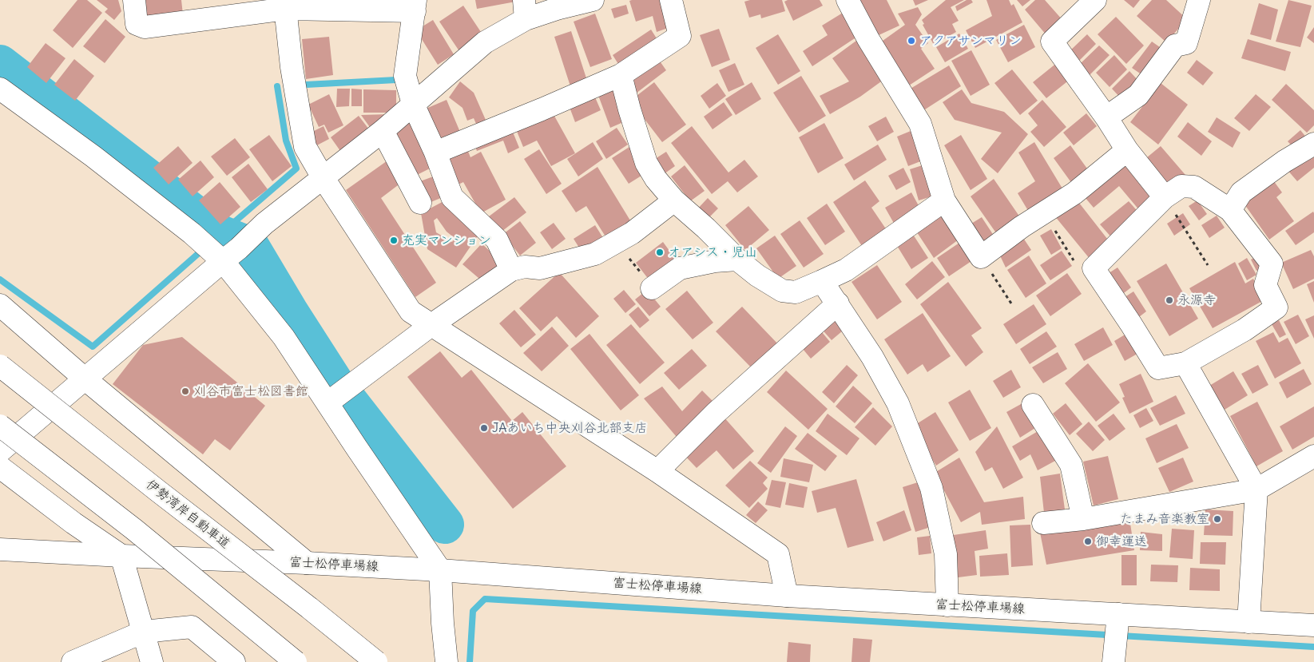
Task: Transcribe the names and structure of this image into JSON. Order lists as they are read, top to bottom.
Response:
{
  "streets": {
    "main road": ["伊勢湾岸自動車道", "富士松停車場線"]
  },
  "places": [
    "アクアサンマリン",
    "充実マンション",
    "オアシス・児山",
    "永源寺",
    "刈谷市富士松図書館",
    "JAあいち中央刈谷北部支店",
    "たまみ音楽教室",
    "御幸運送"
  ]
}
